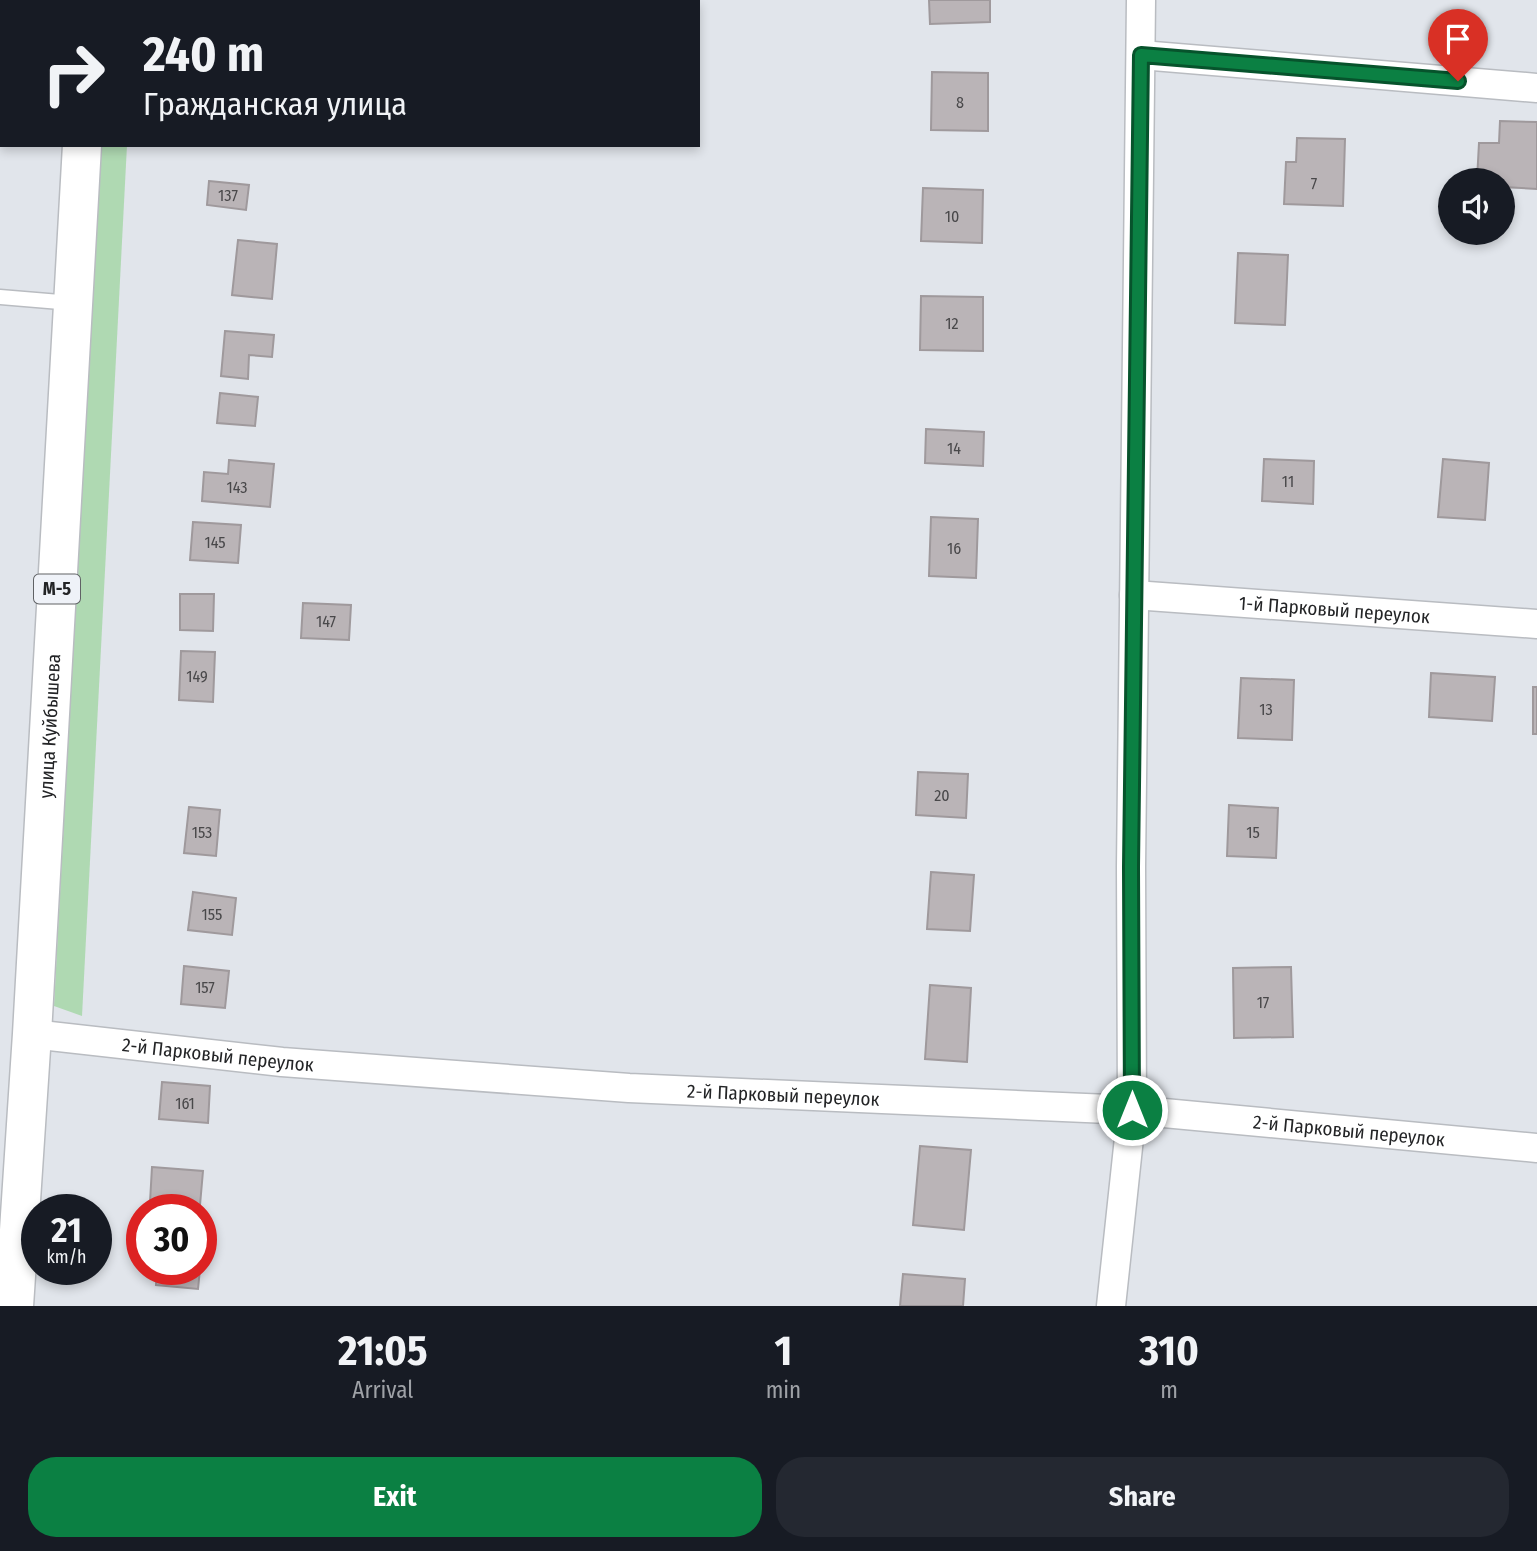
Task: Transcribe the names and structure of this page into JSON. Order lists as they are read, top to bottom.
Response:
{
  "streets": {
    "highway": ["М-5", "улица Куйбышева"],
    "street": ["1-й Парковый переулок", "2-й Парковый переулок"]
  },
  "crossings": [
    ["улица Куйбышева", "2-й Парковый переулок"]
  ],
  "house_numbers": [
    "8",
    "7",
    "137",
    "10",
    "12",
    "14",
    "11",
    "143",
    "145",
    "16",
    "147",
    "149",
    "13",
    "20",
    "153",
    "15",
    "155",
    "157",
    "17",
    "161"
  ],
  "page": {
    "turn": ["240 m", "Гражданская улица"],
    "speed": "21 km/h",
    "limit": "30",
    "eta": [
      "21:05",
      "Arrival",
      "1",
      "min",
      "310",
      "m"
    ],
    "buttons": ["Exit", "Share"]
  }
}
